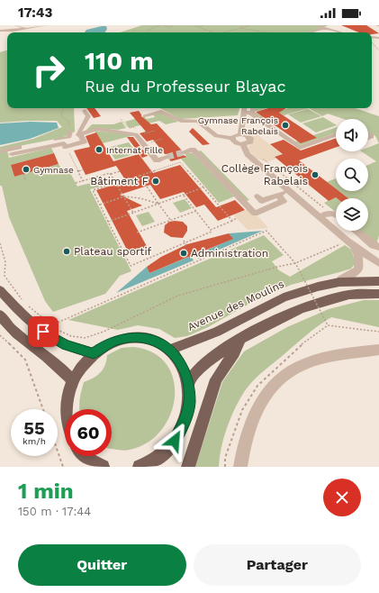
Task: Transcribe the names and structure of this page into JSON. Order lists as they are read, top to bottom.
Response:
{
  "streets": {
    "main road": ["Avenue des Moulins"]
  },
  "places": [
    "Gymnase François Rabelais",
    "Internat Fille",
    "Gymnase",
    "Collège François Rabelais",
    "Bâtiment F",
    "Plateau sportif",
    "Administration"
  ],
  "page": {
    "status": "17:43",
    "turn": ["110 m", "Rue du Professeur Blayac"],
    "speed": "55 km/h",
    "limit": "60",
    "heading": ["1 min", "150 m · 17:44"],
    "buttons": ["Quitter", "Partager"]
  }
}
